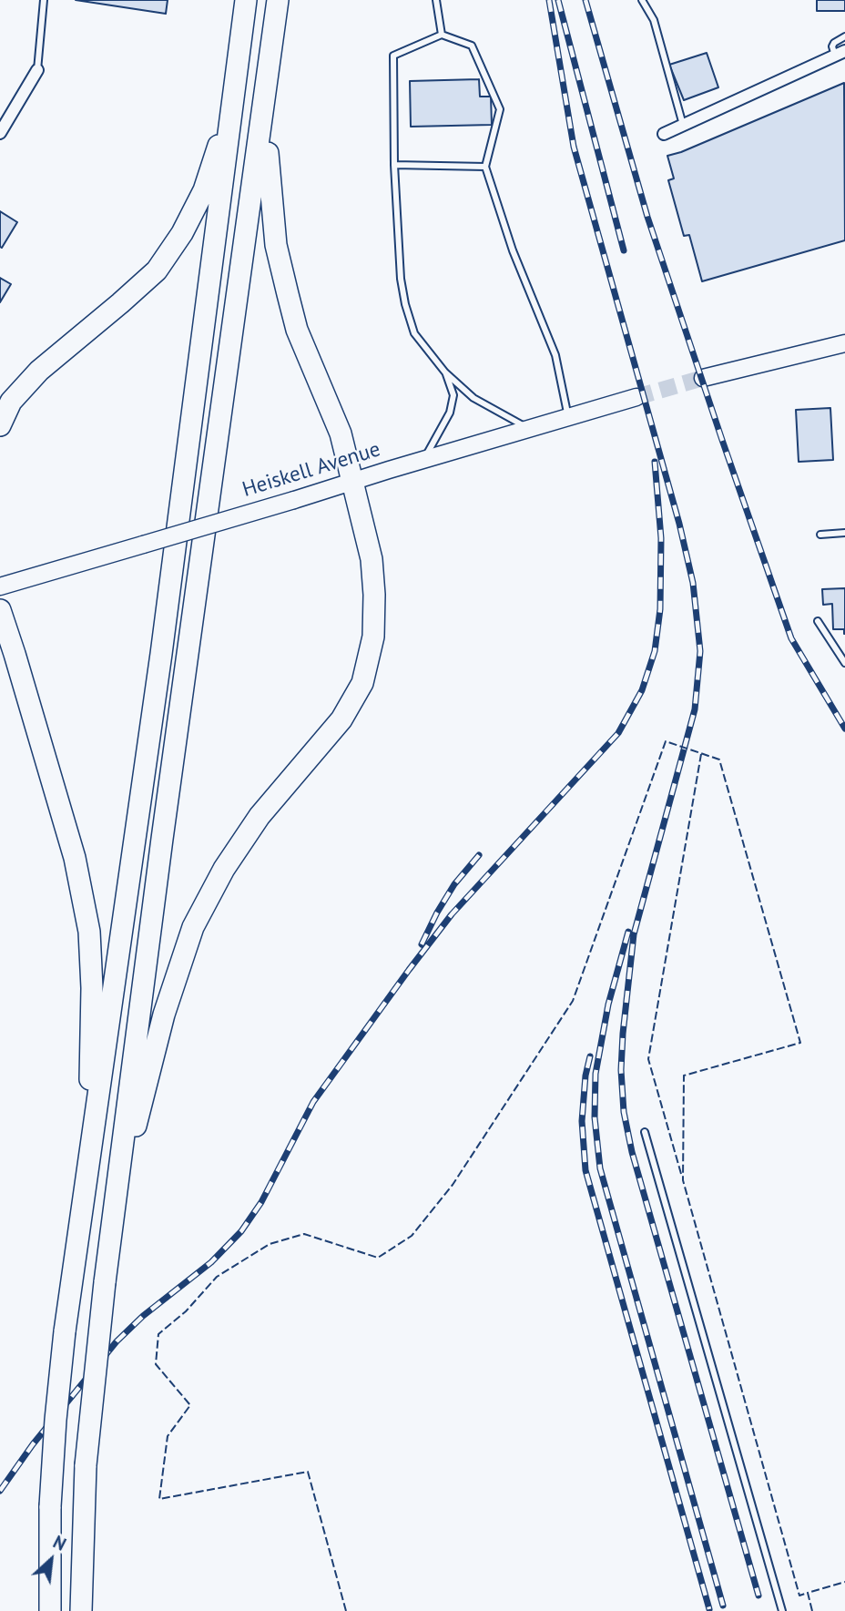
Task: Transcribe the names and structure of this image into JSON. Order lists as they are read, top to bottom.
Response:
{
  "streets": {
    "street": ["Heiskell Avenue"]
  },
  "north": "top right"
}
